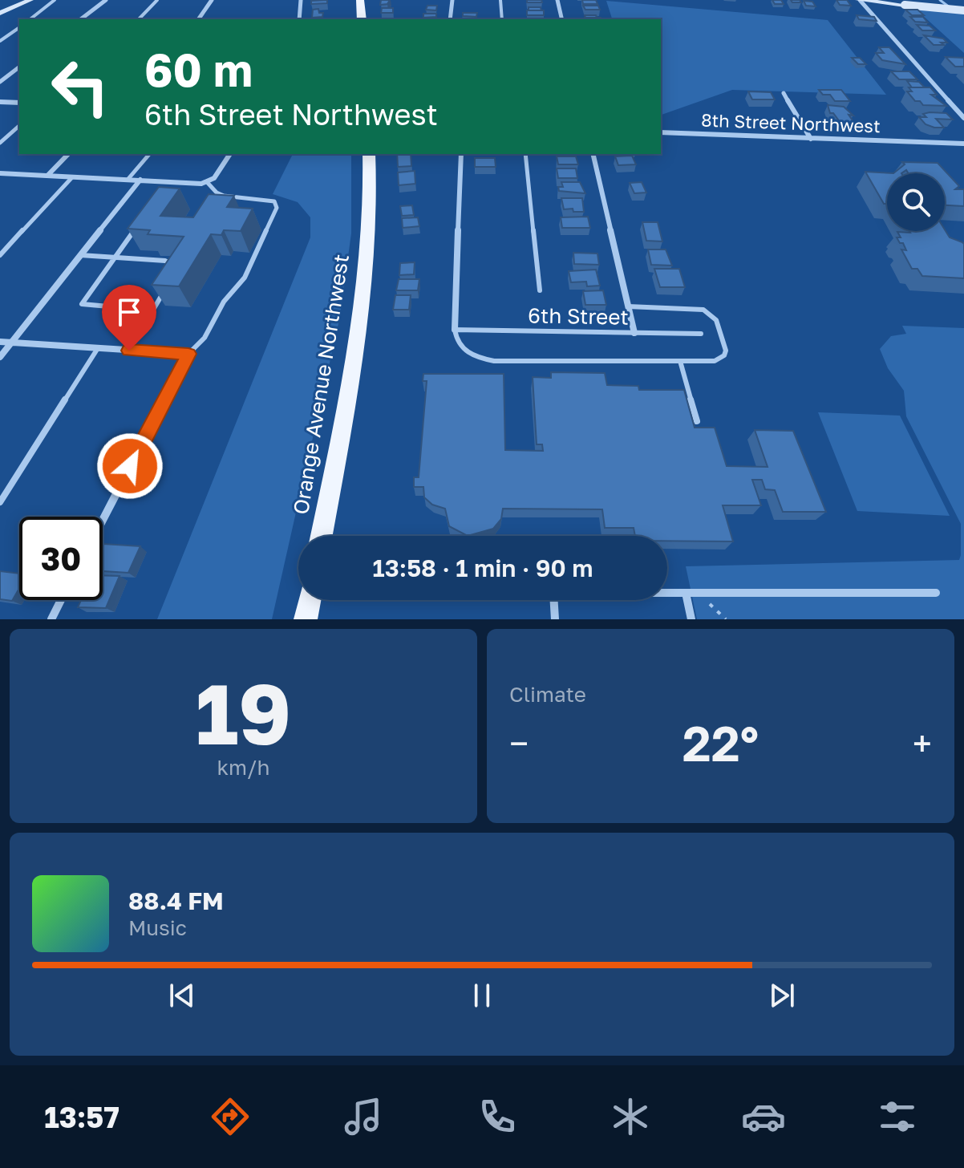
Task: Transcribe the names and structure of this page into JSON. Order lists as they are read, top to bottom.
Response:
{
  "streets": {
    "main road": ["Orange Avenue Northwest"],
    "street": ["8th Street Northwest"],
    "lane": ["6th Street"]
  },
  "page": {
    "turn": ["60 m", "6th Street Northwest"],
    "limit": "30",
    "trip": "13:58 · 1 min · 90 m",
    "tile": [
      ["19", "km/h"],
      "Climate"
    ],
    "heat": ["−", "22°", "+"],
    "song": ["88.4 FM", "Music"],
    "tabs": "13:57"
  }
}
